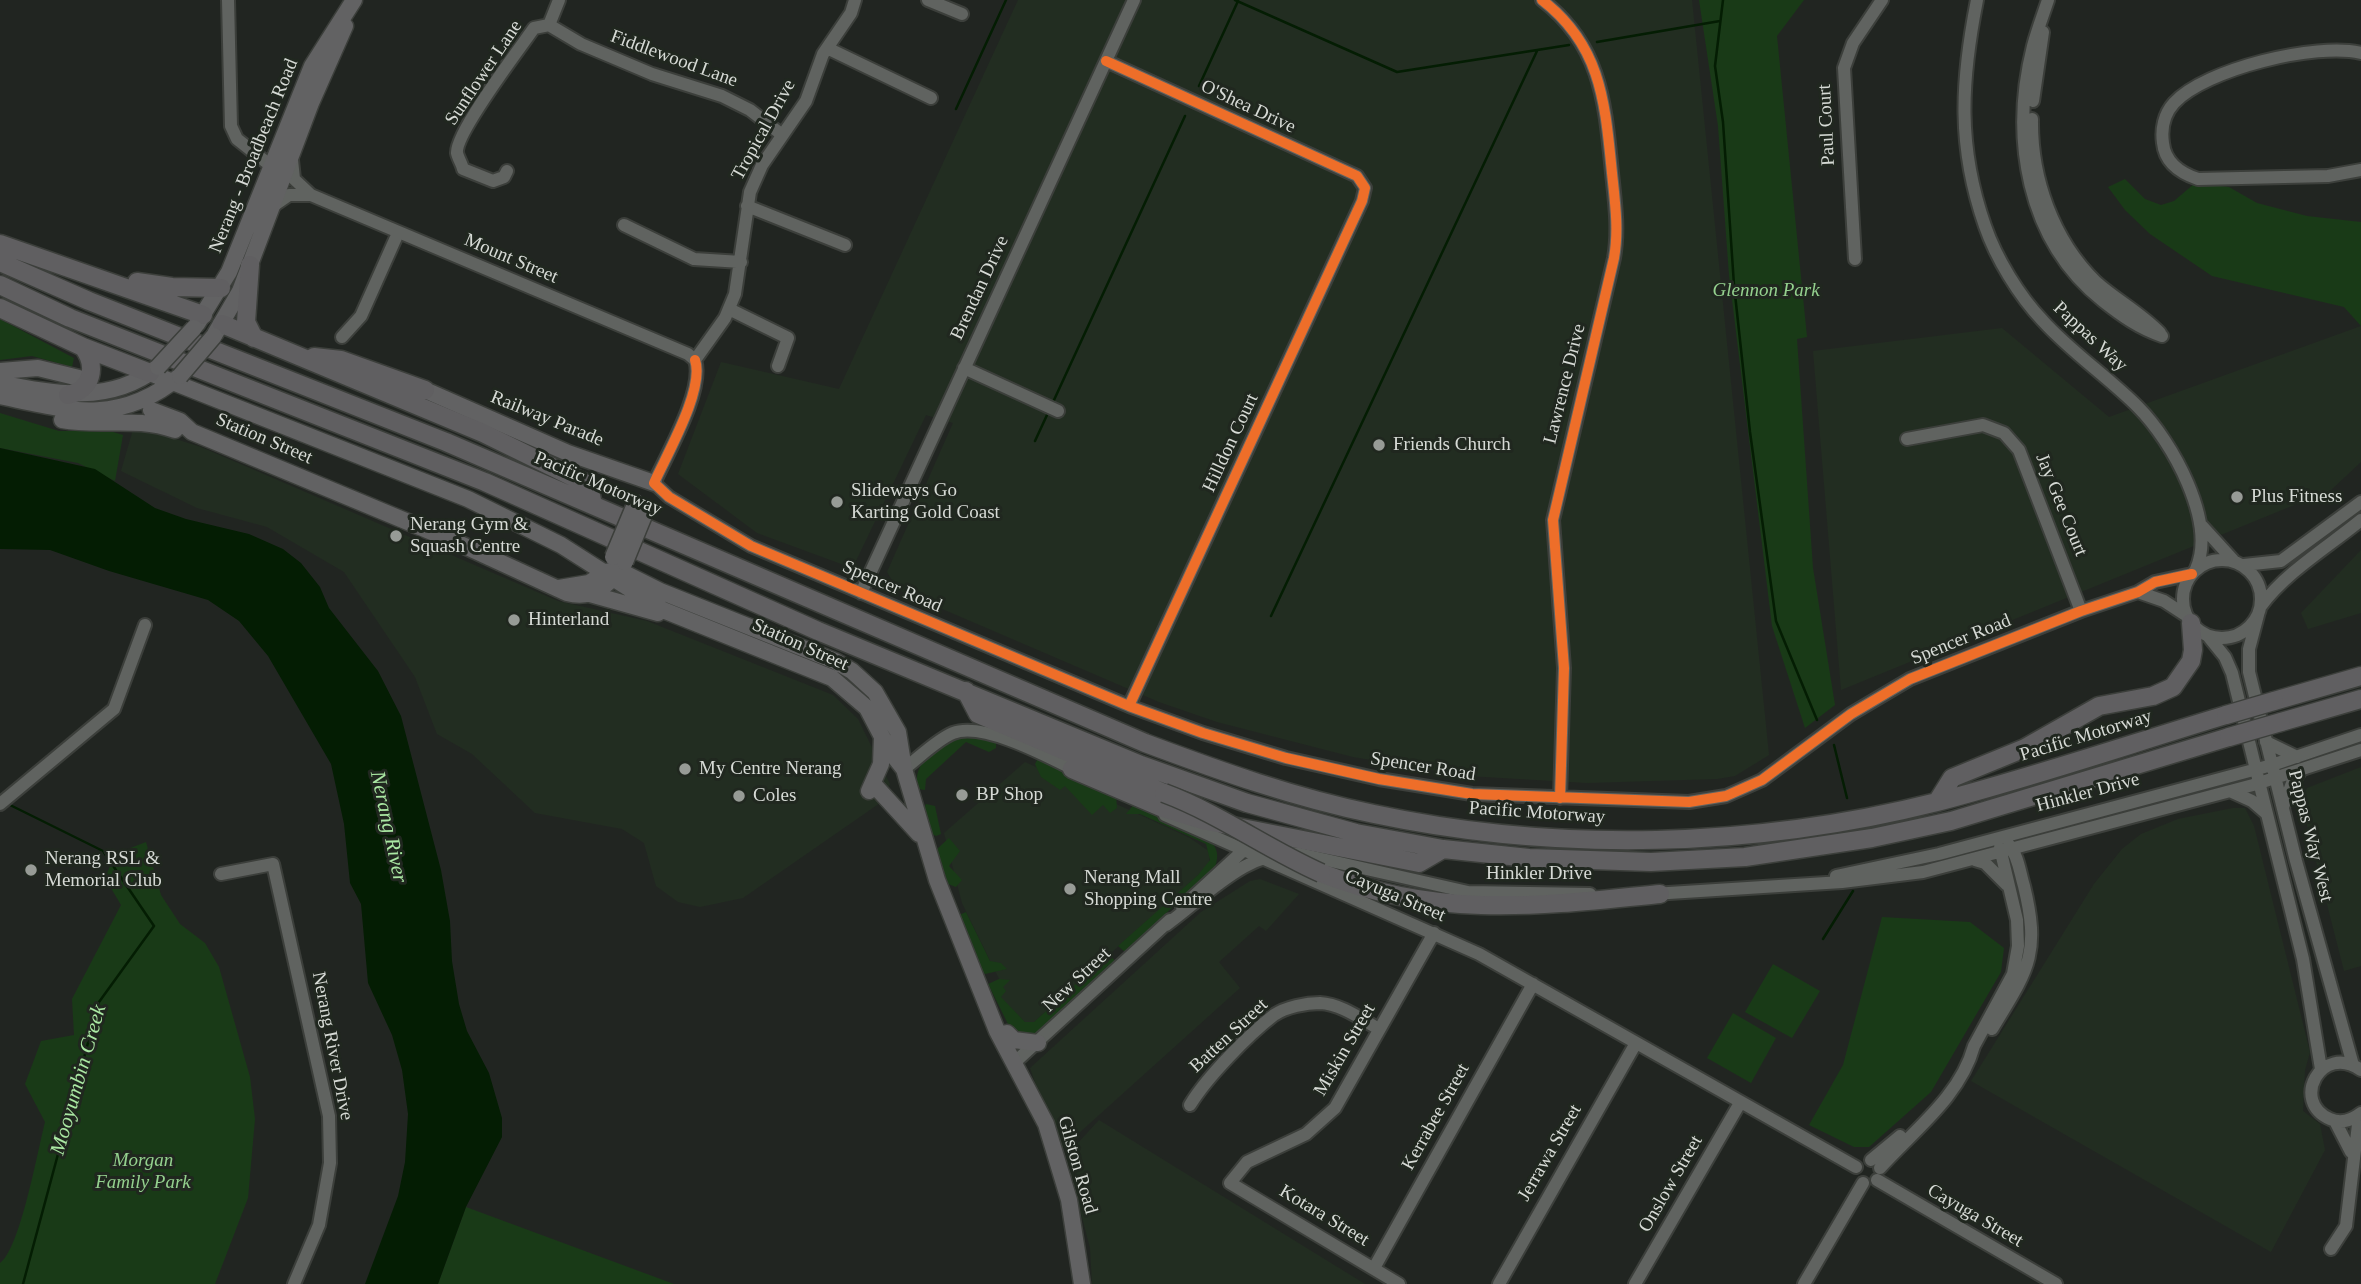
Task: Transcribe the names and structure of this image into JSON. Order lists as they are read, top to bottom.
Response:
{
  "streets": {
    "highway": ["Pacific Motorway"],
    "main road": [
      "Nerang - Broadbeach Road",
      "Railway Parade",
      "Station Street",
      "Gilston Road"
    ],
    "street": [
      "Fiddlewood Lane",
      "Sunflower Lane",
      "O'Shea Drive",
      "Paul Court",
      "Tropical Drive",
      "Mount Street",
      "Brendan Drive",
      "Pappas Way",
      "Lawrence Drive",
      "Hilldon Court",
      "Jay Gee Court",
      "Spencer Road",
      "Hinkler Drive",
      "Pappas Way West",
      "Cayuga Street",
      "New Street",
      "Batten Street",
      "Nerang River Drive",
      "Miskin Street",
      "Kerrabee Street",
      "Jerrawa Street",
      "Onslow Street",
      "Kotara Street"
    ]
  },
  "crossings": [
    ["Fiddlewood Lane", "Sunflower Lane"],
    ["Fiddlewood Lane", "Tropical Drive"],
    ["O'Shea Drive", "Brendan Drive"],
    ["O'Shea Drive", "Hilldon Court"],
    ["Tropical Drive", "Mount Street"],
    ["Brendan Drive", "Spencer Road"],
    ["Pappas Way", "Spencer Road"],
    ["Pappas Way", "Pappas Way West"],
    ["Lawrence Drive", "Spencer Road"],
    ["Railway Parade", "Spencer Road"],
    ["Station Street", "Cayuga Street"],
    ["Station Street", "Gilston Road"],
    ["Hilldon Court", "Spencer Road"],
    ["Jay Gee Court", "Spencer Road"],
    ["Spencer Road", "Pappas Way West"],
    ["Hinkler Drive", "Pappas Way West"],
    ["Hinkler Drive", "Cayuga Street"],
    ["Hinkler Drive", "New Street"],
    ["Cayuga Street", "New Street"],
    ["Cayuga Street", "Miskin Street"],
    ["Cayuga Street", "Kerrabee Street"],
    ["Cayuga Street", "Jerrawa Street"],
    ["Cayuga Street", "Gilston Road"],
    ["Cayuga Street", "Onslow Street"],
    ["New Street", "Gilston Road"],
    ["Batten Street", "Miskin Street"],
    ["Miskin Street", "Kotara Street"],
    ["Kerrabee Street", "Kotara Street"]
  ],
  "water": ["Nerang River", "Mooyumbin Creek"],
  "parks": ["Glennon Park", "Morgan Family Park"],
  "places": [
    "Friends Church",
    "Plus Fitness",
    "Slideways Go Karting Gold Coast",
    "Nerang Gym & Squash Centre",
    "Hinterland",
    "My Centre Nerang",
    "BP Shop",
    "Coles",
    "Nerang RSL & Memorial Club",
    "Nerang Mall Shopping Centre"
  ]
}
